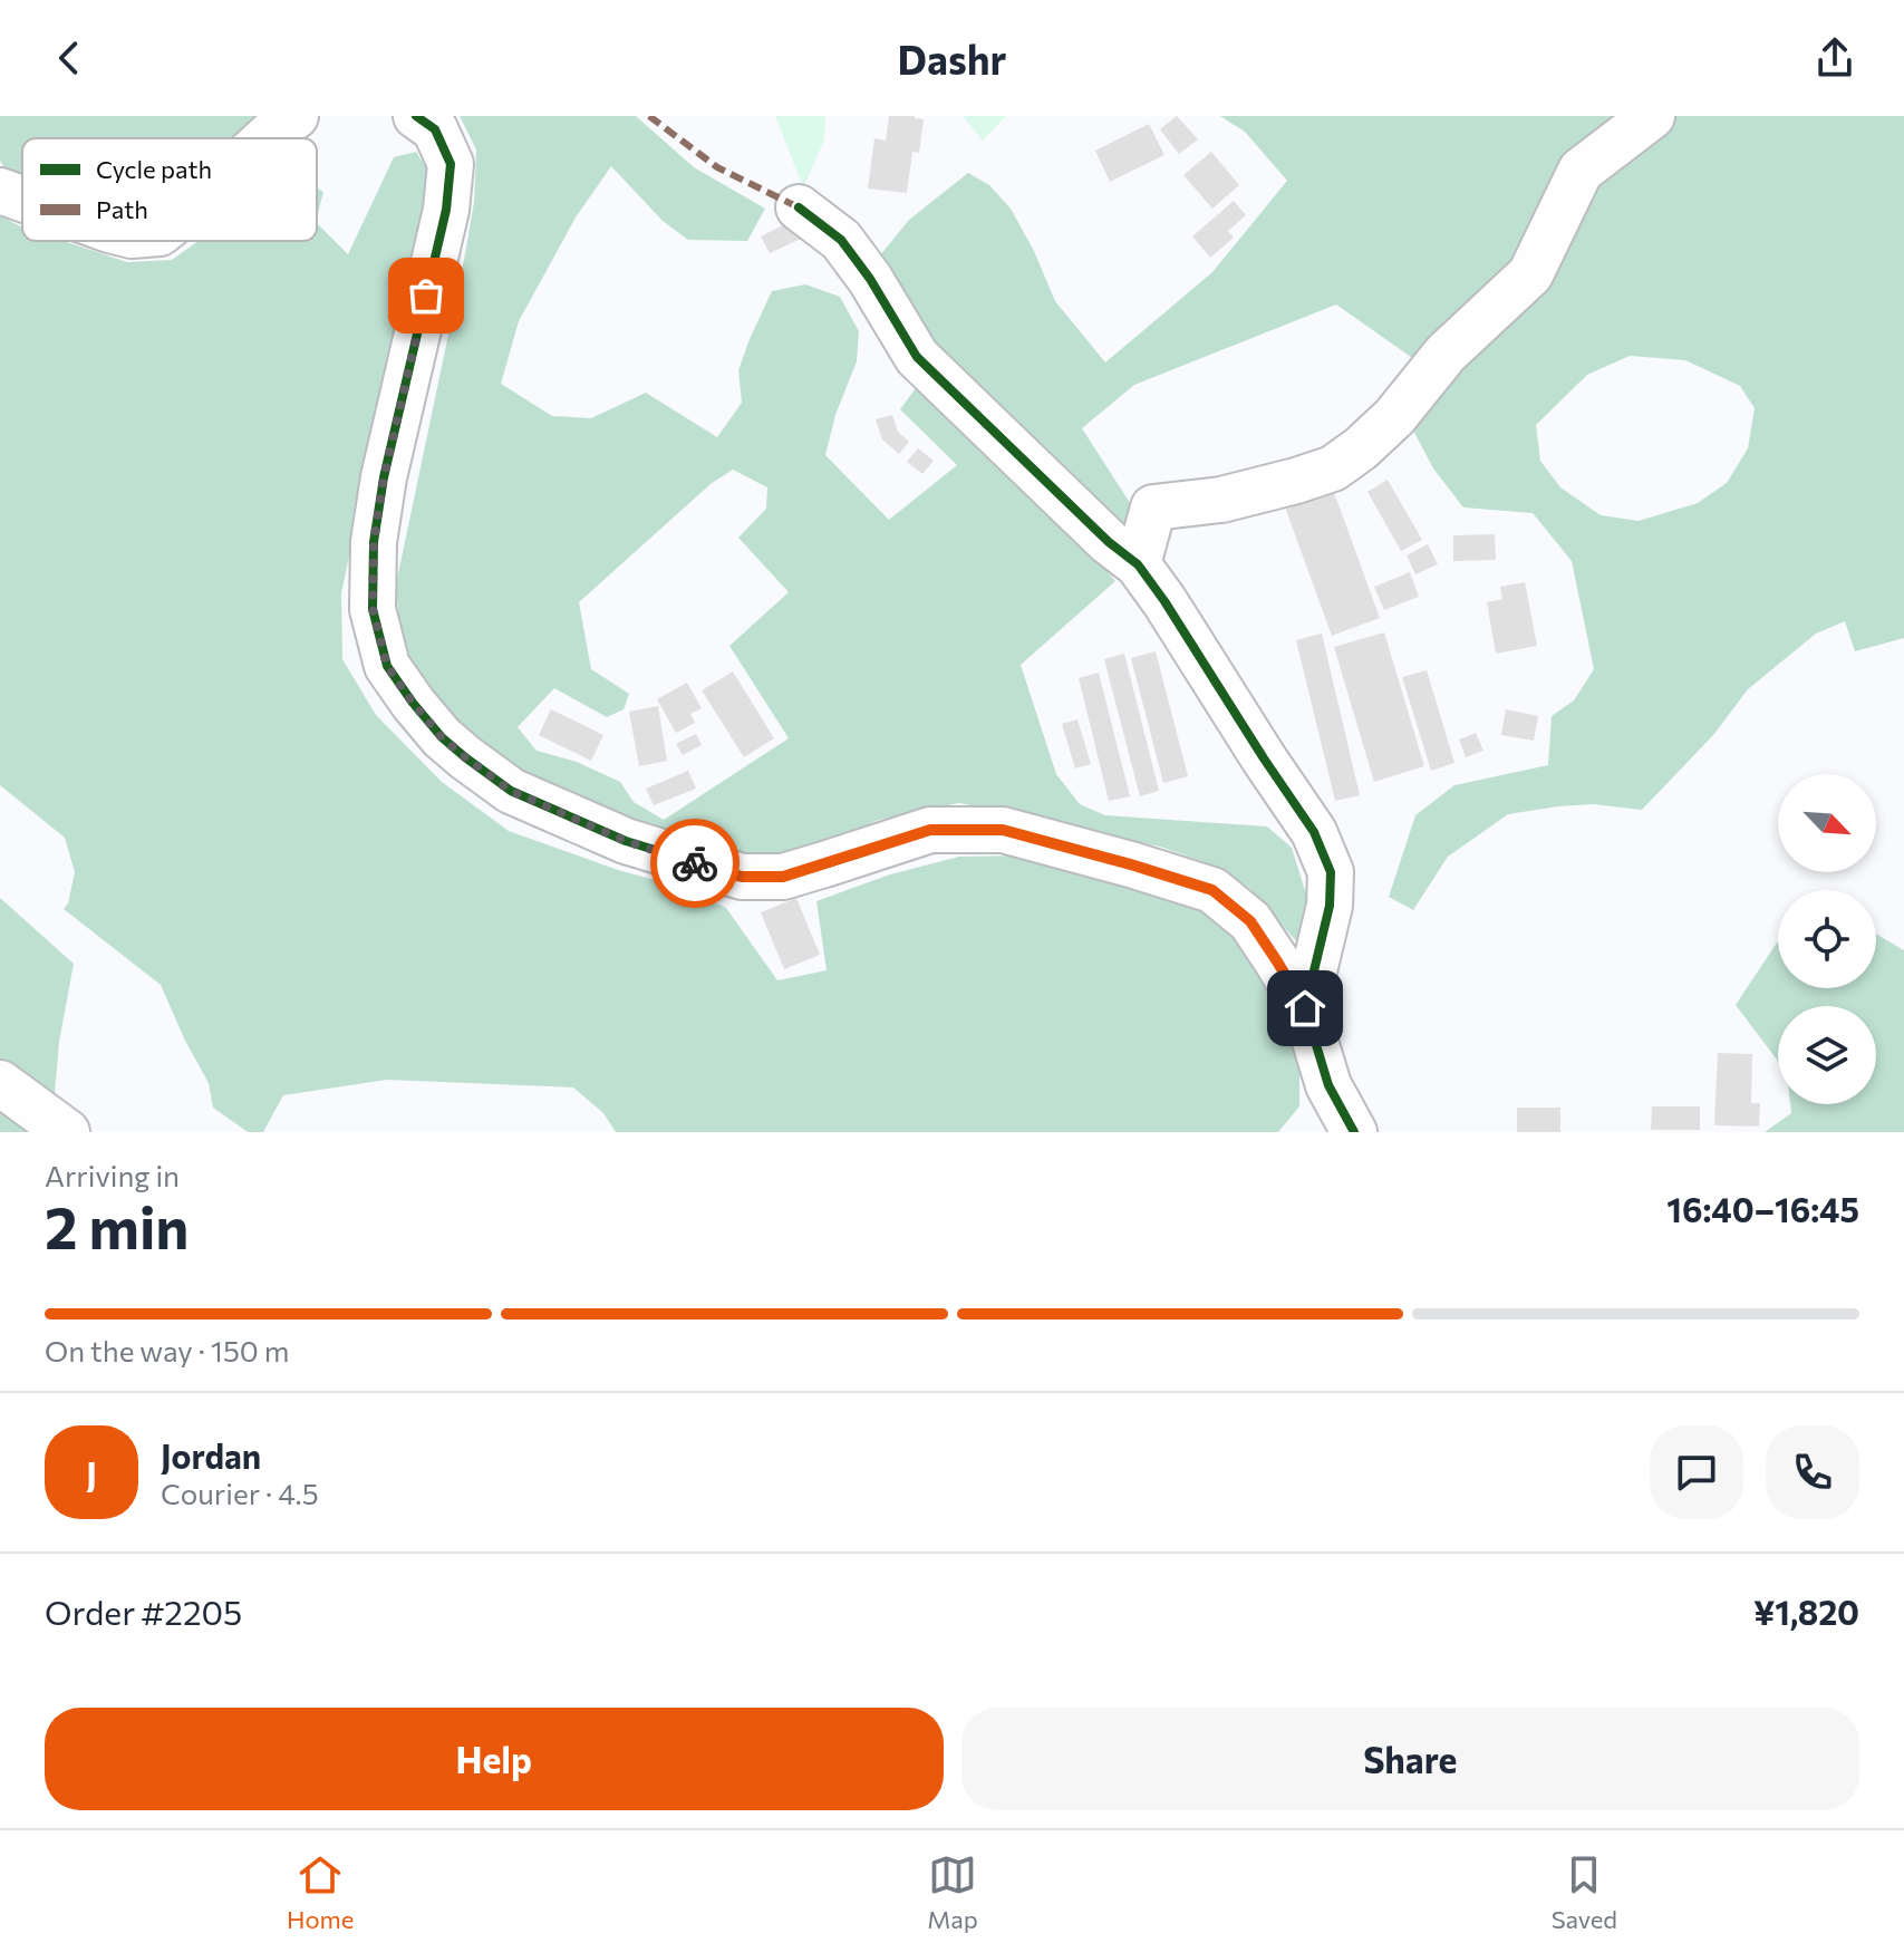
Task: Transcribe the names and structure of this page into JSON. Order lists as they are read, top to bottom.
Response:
{
  "legend": ["Cycle path", "Path"],
  "north": "bottom right",
  "page": {
    "header": "Dashr",
    "heading": ["2 min", "Arriving in", "16:40–16:45"],
    "panel": [
      "Jordan",
      "Courier · 4.5",
      "Order #2205",
      "¥1,820"
    ],
    "bar": "On the way · 150 m",
    "round": "J",
    "buttons": ["Help", "Share"],
    "tabs": ["Home", "Map", "Saved"]
  }
}
